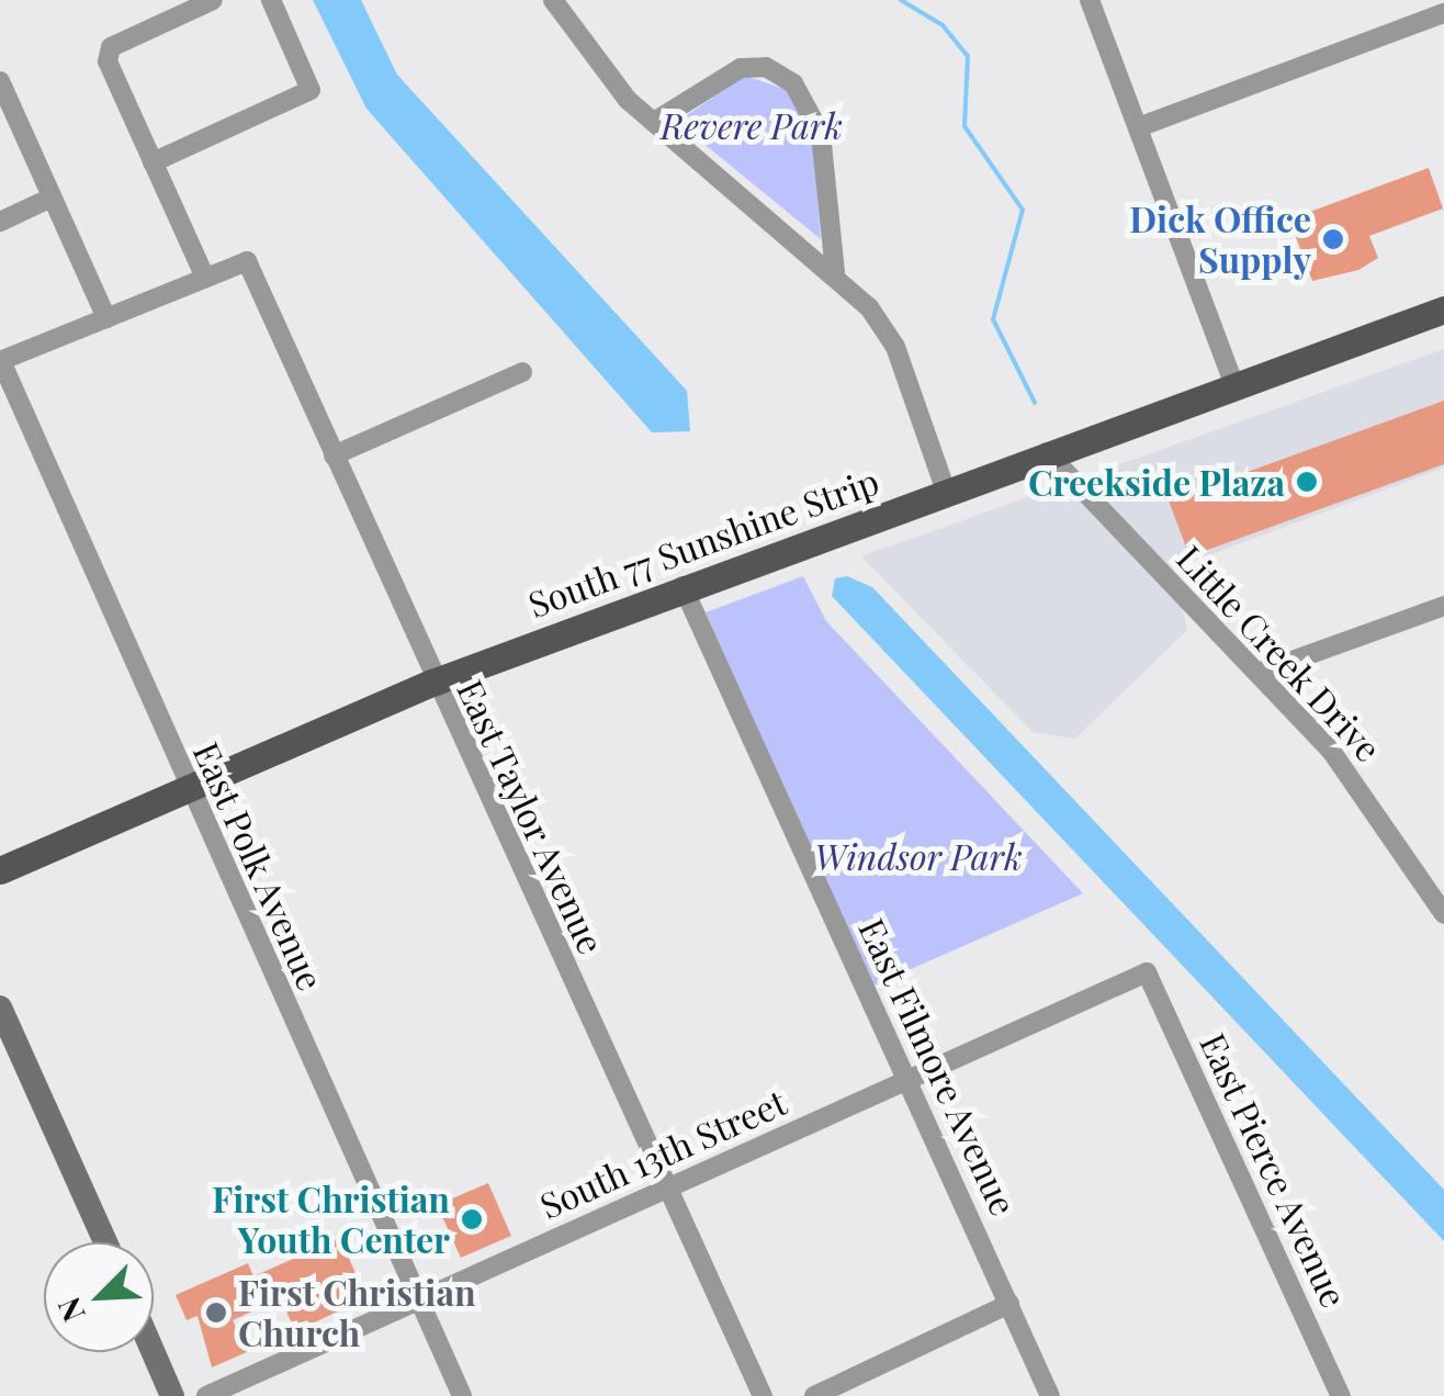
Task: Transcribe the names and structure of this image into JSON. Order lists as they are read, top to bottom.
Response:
{
  "streets": {
    "main road": ["South 77 Sunshine Strip"],
    "street": [
      "Little Creek Drive",
      "East Taylor Avenue",
      "East Polk Avenue",
      "East Filmore Avenue",
      "South 13th Street",
      "East Pierce Avenue"
    ]
  },
  "crossings": [
    ["South 77 Sunshine Strip", "Little Creek Drive"],
    ["South 77 Sunshine Strip", "East Taylor Avenue"],
    ["South 77 Sunshine Strip", "East Polk Avenue"],
    ["South 77 Sunshine Strip", "East Filmore Avenue"],
    ["East Taylor Avenue", "South 13th Street"],
    ["East Polk Avenue", "South 13th Street"],
    ["East Filmore Avenue", "South 13th Street"],
    ["South 13th Street", "East Pierce Avenue"]
  ],
  "parks": ["Revere Park", "Windsor Park"],
  "places": [
    "Dick Office Supply",
    "Creekside Plaza",
    "First Christian Youth Center",
    "First Christian Church"
  ],
  "north": "bottom left"
}
